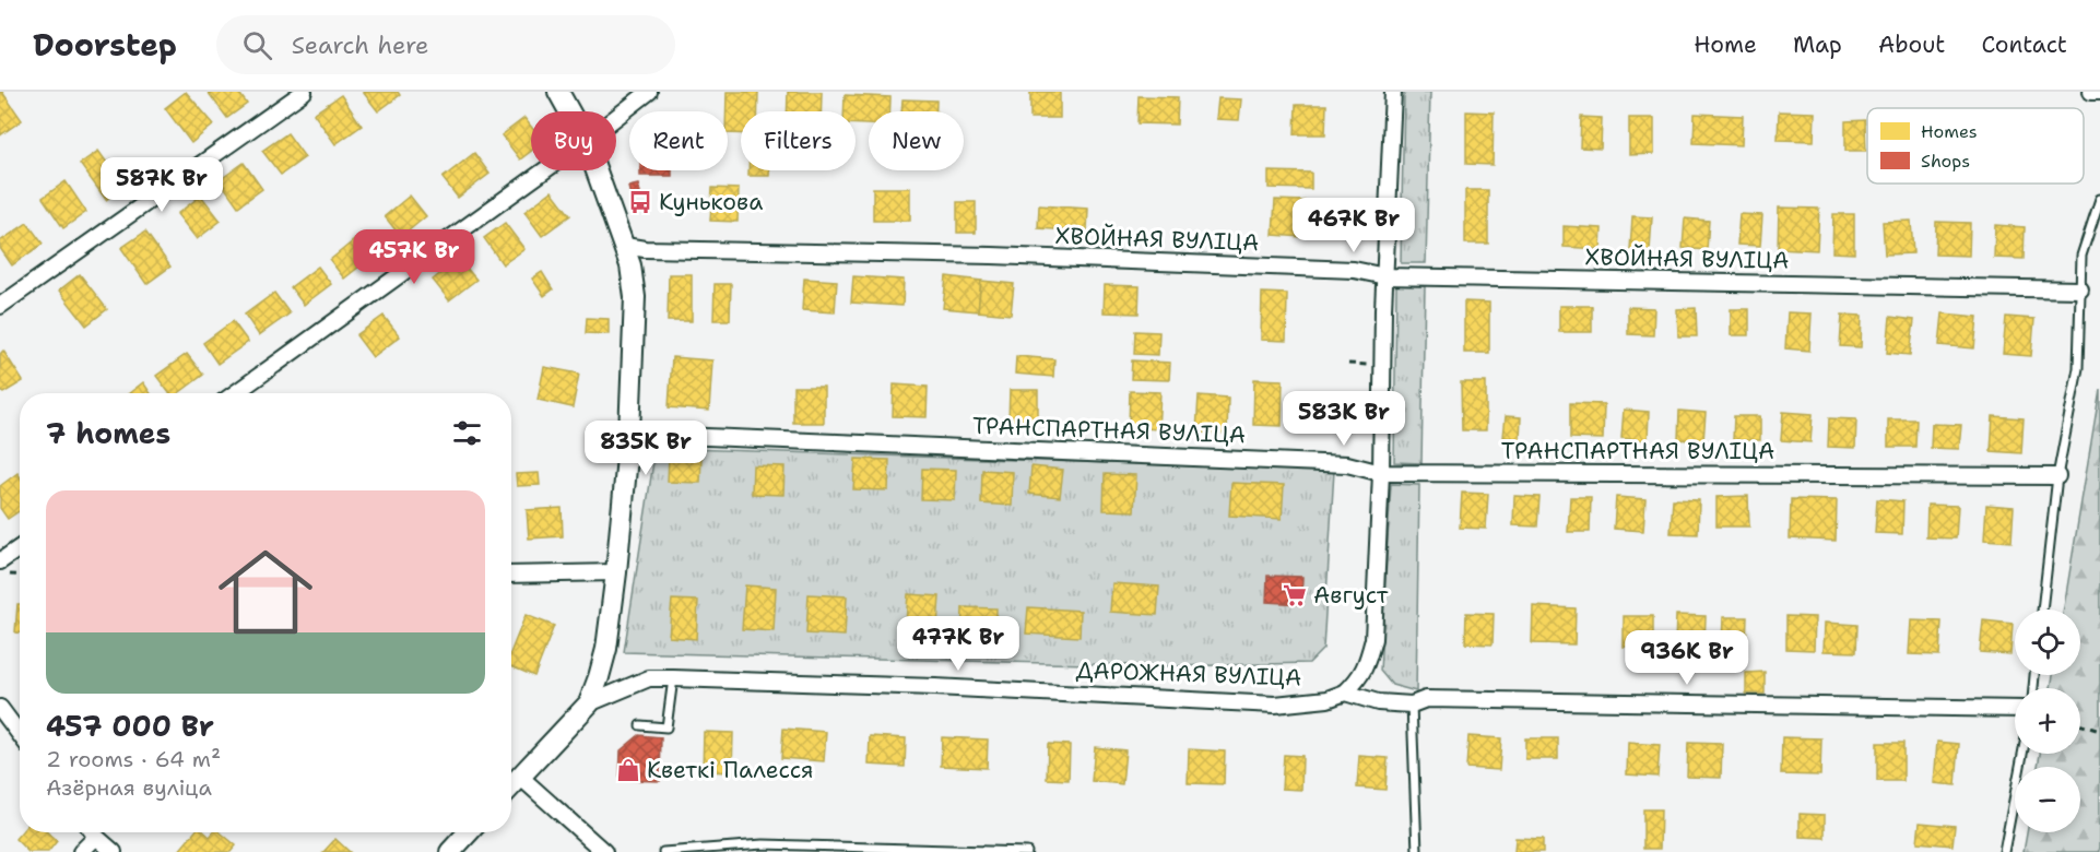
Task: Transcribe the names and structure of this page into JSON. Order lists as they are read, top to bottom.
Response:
{
  "streets": {
    "street": ["ХВОЙНАЯ ВУЛІЦА", "ТРАНСПАРТНАЯ ВУЛІЦА", "ДАРОЖНАЯ ВУЛІЦА"]
  },
  "places": {
    "bus stop": ["Кунькова"],
    "supermarket": ["Август"],
    "shop": ["Кветкі Палесся"]
  },
  "legend": ["Homes", "Shops"],
  "page": {
    "header": "Doorstep",
    "search": "Search here",
    "nav": [
      "Home",
      "Map",
      "About",
      "Contact"
    ],
    "chip": [
      "Buy",
      "Rent",
      "Filters",
      "New"
    ],
    "price": [
      "587K Br",
      "467K Br",
      "457K Br",
      "583K Br",
      "835K Br",
      "477K Br",
      "936K Br"
    ],
    "heading": "7 homes",
    "list": [
      {
        "name": "457 000 Br",
        "note": "2 rooms · 64 m² · Азёрная вуліца"
      }
    ],
    "map_buttons": ["+", "−"]
  }
}
